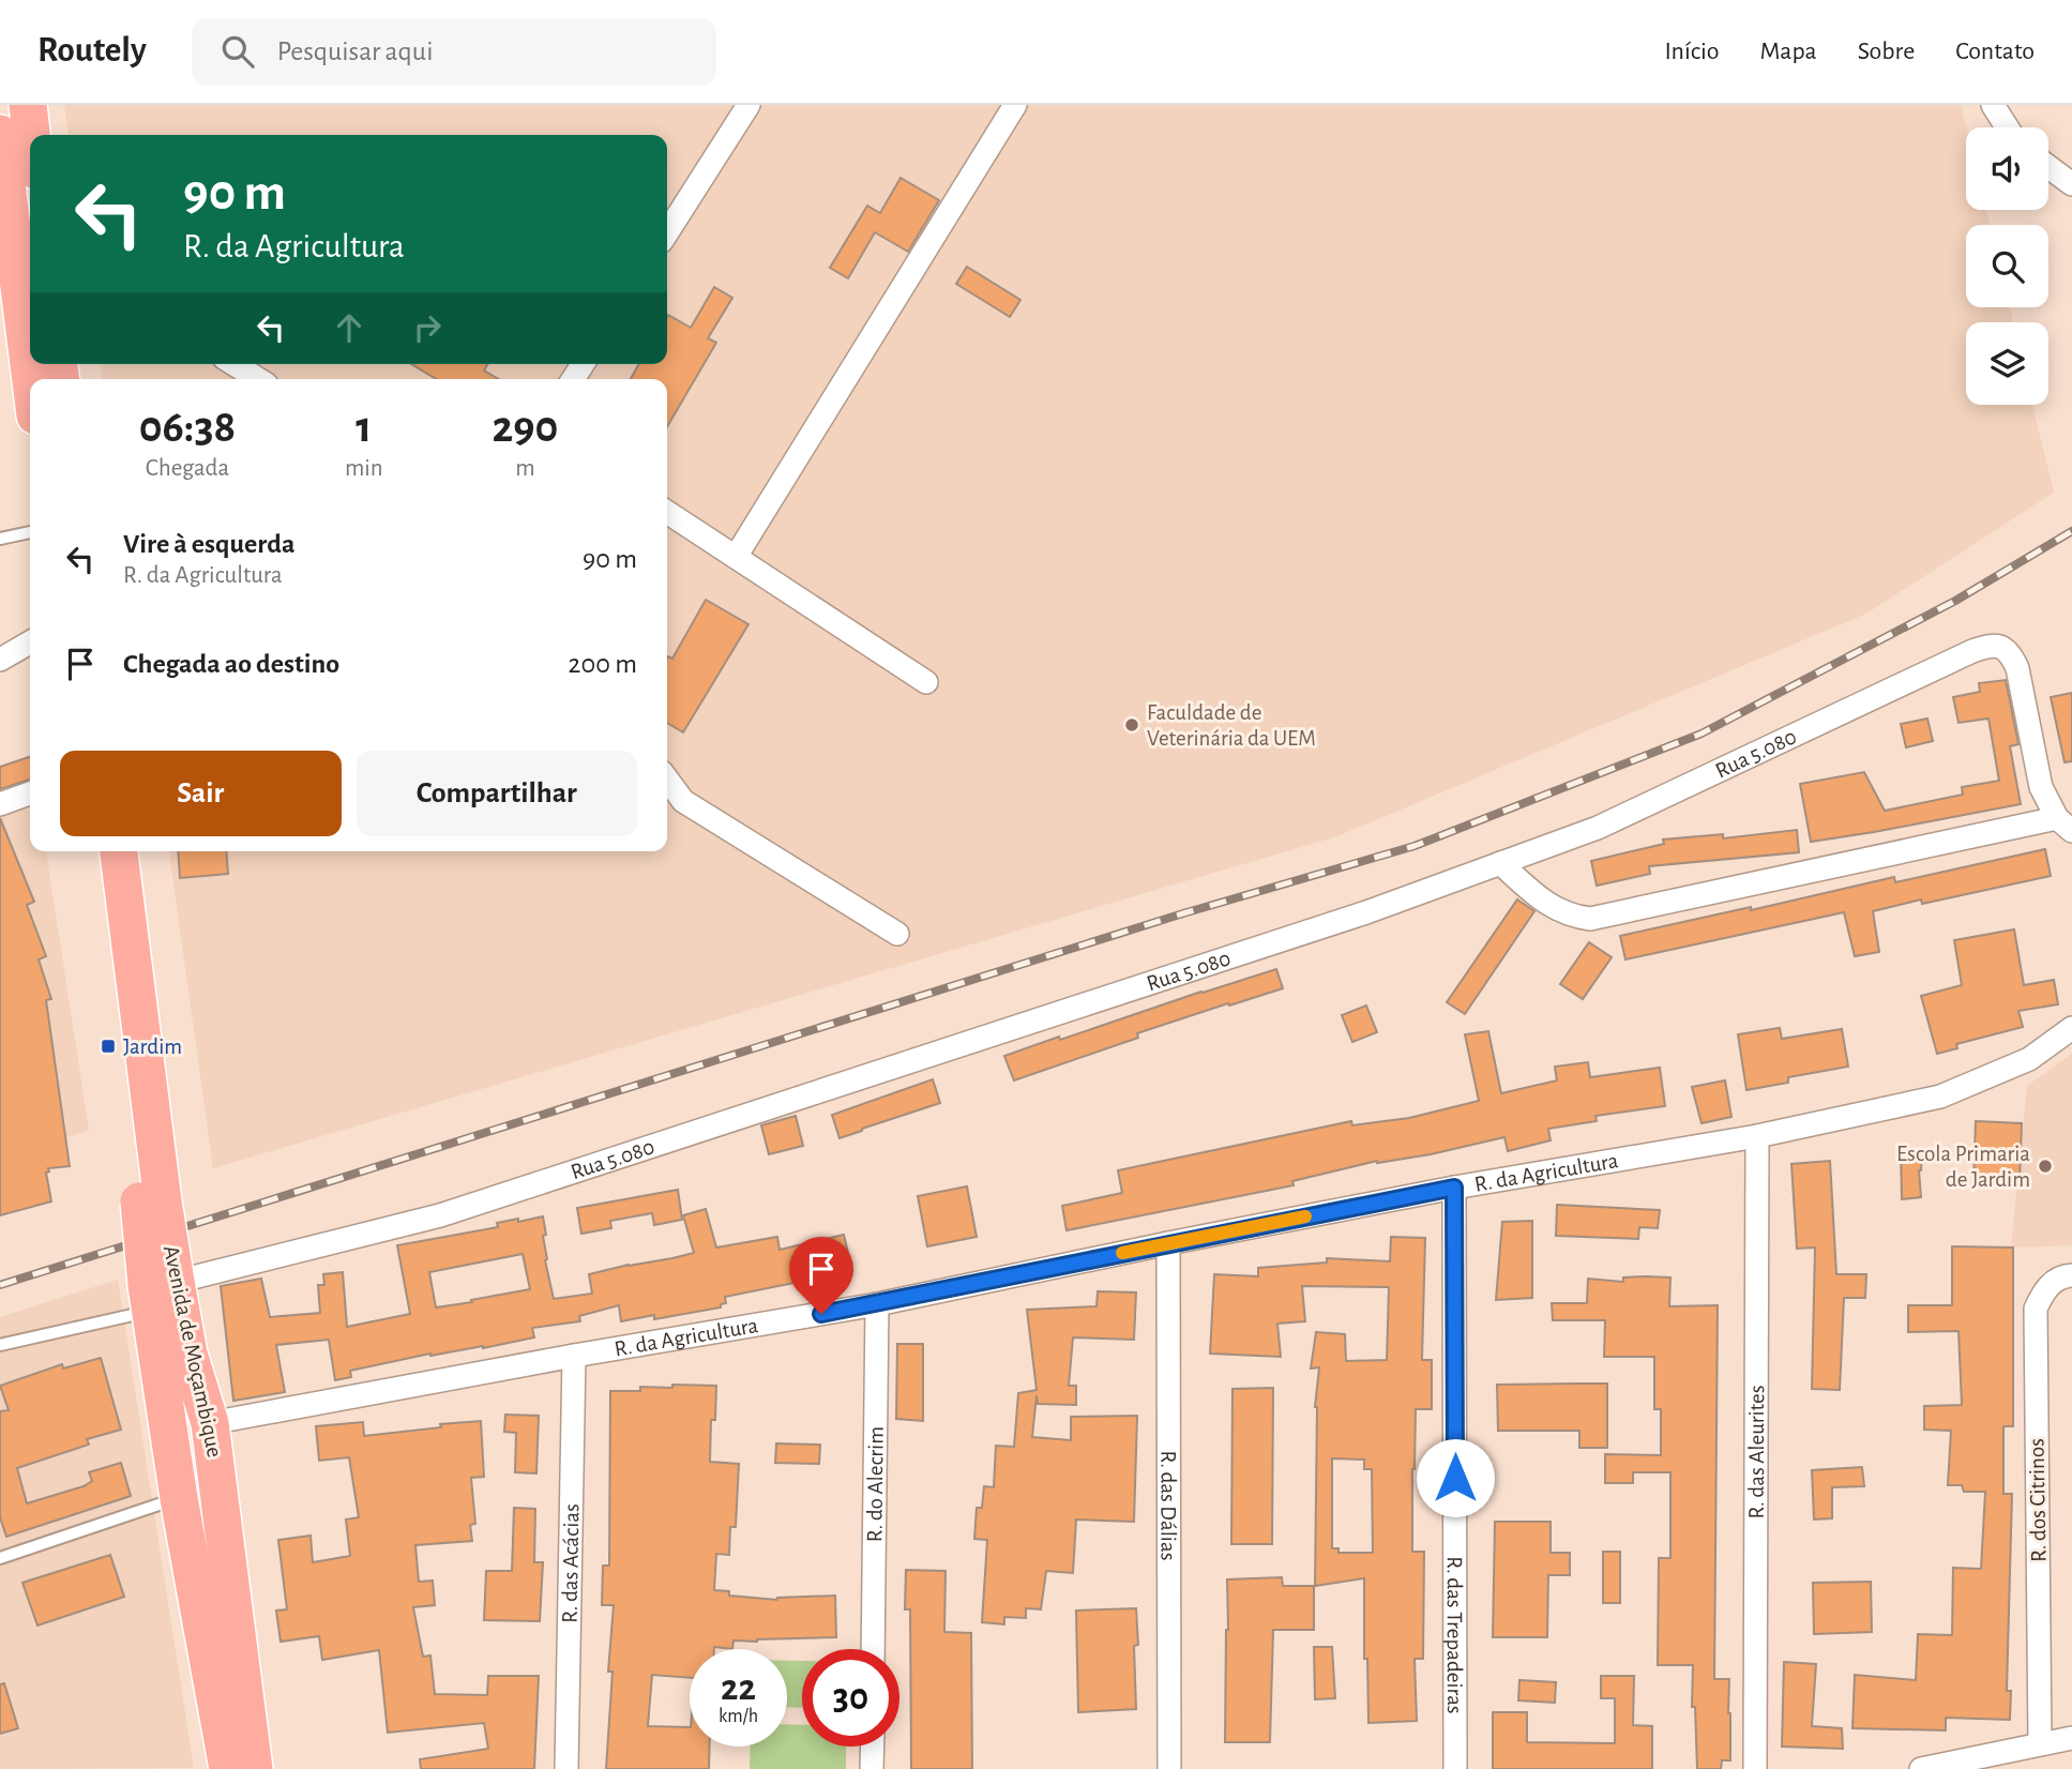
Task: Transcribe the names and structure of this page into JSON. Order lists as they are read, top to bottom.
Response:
{
  "streets": {
    "highway": ["Avenida de Moçambique"],
    "street": [
      "Rua 5.080",
      "R. da Agricultura",
      "R. das Aleurites",
      "R. do Alecrim",
      "R. dos Citrinos",
      "R. das Dálias",
      "R. das Acácias",
      "R. das Trepadeiras"
    ]
  },
  "crossings": [
    ["Rua 5.080", "Avenida de Moçambique"],
    ["R. da Agricultura", "Avenida de Moçambique"],
    ["R. da Agricultura", "R. das Aleurites"],
    ["R. da Agricultura", "R. do Alecrim"],
    ["R. da Agricultura", "R. das Dálias"],
    ["R. da Agricultura", "R. das Acácias"],
    ["R. da Agricultura", "R. das Trepadeiras"]
  ],
  "places": {
    "other": ["Faculdade de Veterinária da UEM", "Escola Primaria de Jardim"],
    "transit": ["Jardim"]
  },
  "page": {
    "header": "Routely",
    "search": "Pesquisar aqui",
    "nav": [
      "Início",
      "Mapa",
      "Sobre",
      "Contato"
    ],
    "turn": ["90 m", "R. da Agricultura"],
    "eta": [
      "06:38",
      "Chegada",
      "1",
      "min",
      "290",
      "m"
    ],
    "list": [
      {
        "name": "Vire à esquerda",
        "note": "R. da Agricultura",
        "value": "90 m"
      },
      {
        "name": "Chegada ao destino",
        "value": "200 m"
      }
    ],
    "buttons": ["Sair", "Compartilhar"],
    "speed": "22 km/h",
    "limit": "30"
  }
}
